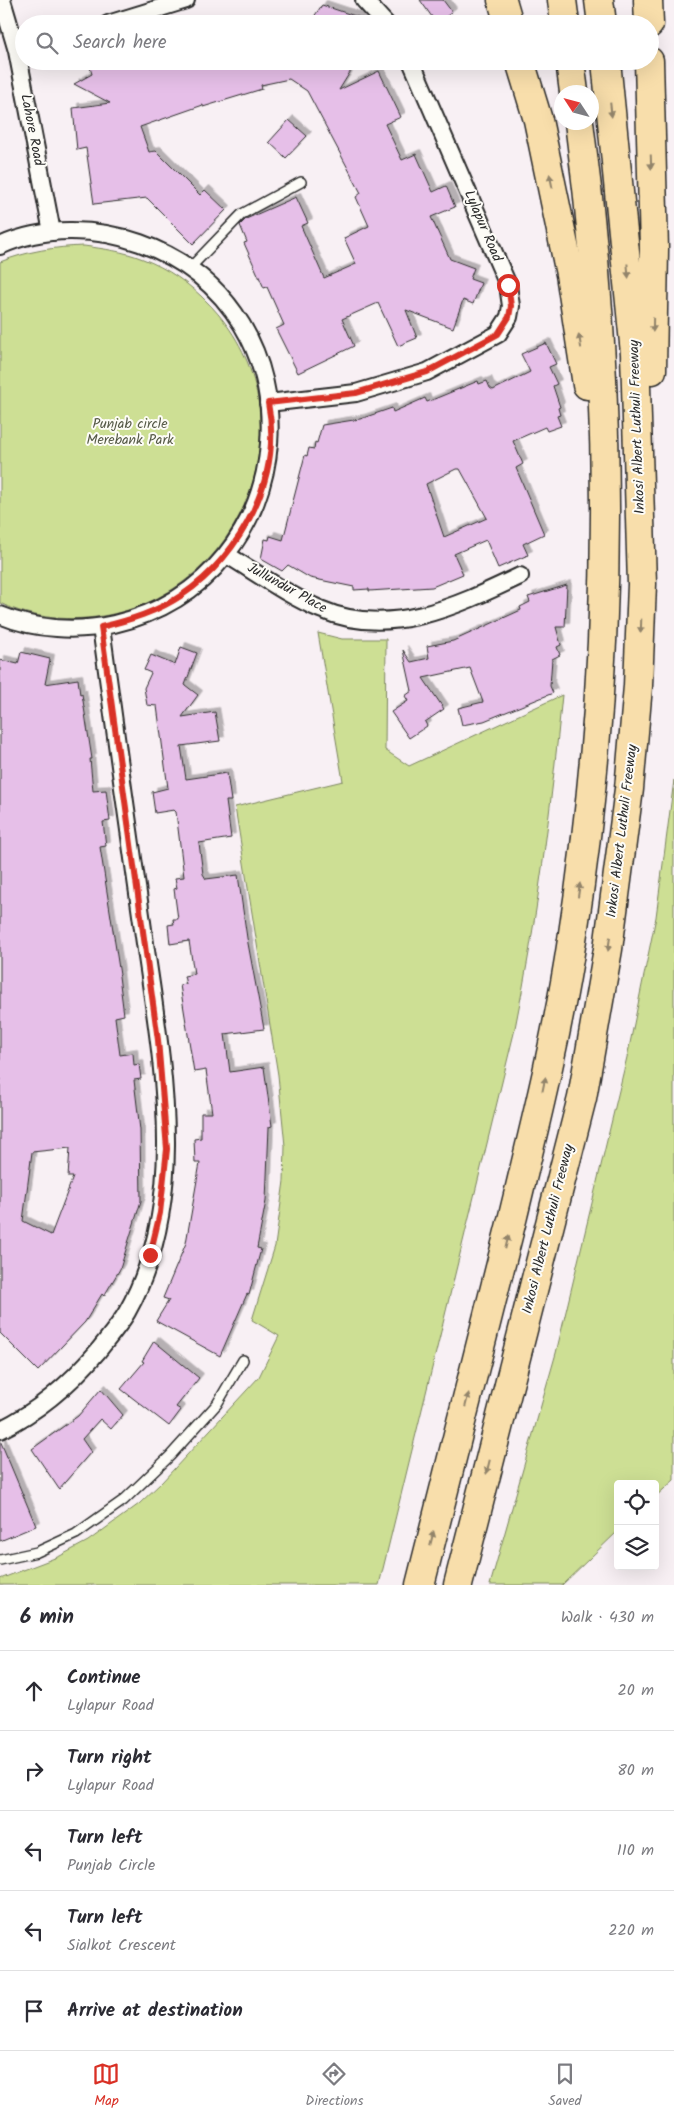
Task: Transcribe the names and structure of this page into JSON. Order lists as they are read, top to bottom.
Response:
{
  "streets": {
    "highway": ["Inkosi Albert Luthuli Freeway"],
    "street": ["Lahore Road", "Lylapur Road", "Jullundur Place"]
  },
  "parks": ["Punjab circle Merebank Park"],
  "north": "top left",
  "page": {
    "search": "Search here",
    "heading": ["6 min", "Walk · 430 m"],
    "list": [
      ["Continue", "Lylapur Road", "20 m"],
      ["Turn right", "Lylapur Road", "80 m"],
      ["Turn left", "Punjab Circle", "110 m"],
      ["Turn left", "Sialkot Crescent", "220 m"],
      "Arrive at destination"
    ],
    "nav": ["Map", "Directions", "Saved"]
  }
}
